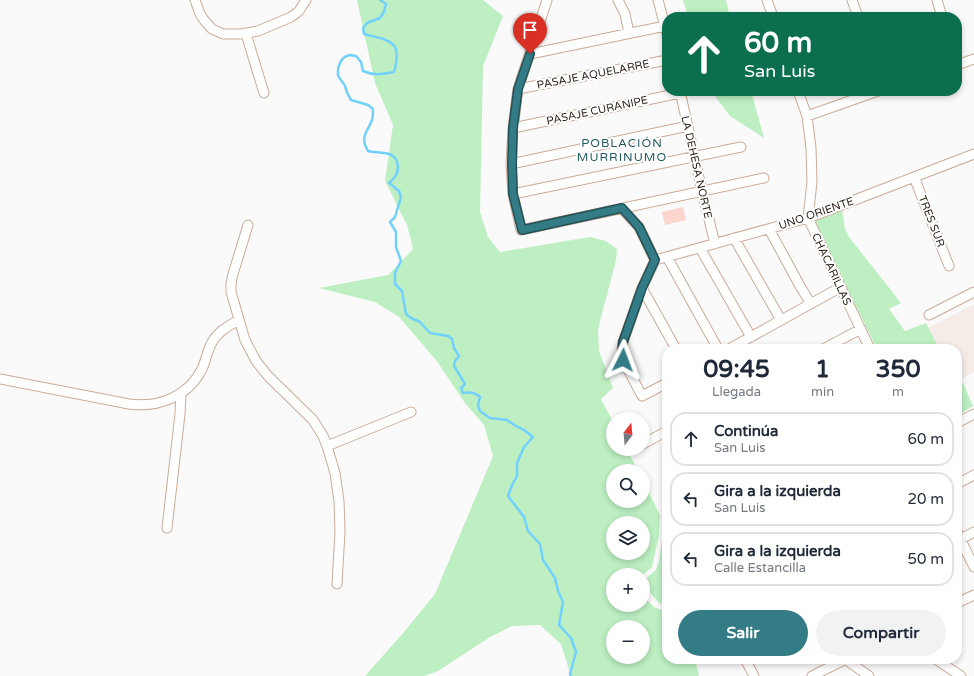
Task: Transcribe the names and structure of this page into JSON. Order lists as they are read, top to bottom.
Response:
{
  "streets": {
    "street": [
      "PASAJE AQUELARRE",
      "PASAJE CURANIPE",
      "LA DEHESA NORTE",
      "UNO ORIENTE",
      "TRES SUR",
      "CHACARILLAS"
    ]
  },
  "crossings": [
    ["LA DEHESA NORTE", "UNO ORIENTE"],
    ["UNO ORIENTE", "TRES SUR"],
    ["UNO ORIENTE", "CHACARILLAS"]
  ],
  "districts": ["POBLACIÓN MURRINUMO"],
  "north": "top",
  "page": {
    "turn": ["60 m", "San Luis"],
    "eta": [
      "09:45",
      "Llegada",
      "1",
      "min",
      "350",
      "m"
    ],
    "map_buttons": ["+", "−"],
    "list": [
      {
        "name": "Continúa",
        "note": "San Luis",
        "value": "60 m"
      },
      {
        "name": "Gira a la izquierda",
        "note": "San Luis",
        "value": "20 m"
      },
      {
        "name": "Gira a la izquierda",
        "note": "Calle Estancilla",
        "value": "50 m"
      }
    ],
    "buttons": ["Salir", "Compartir"]
  }
}
